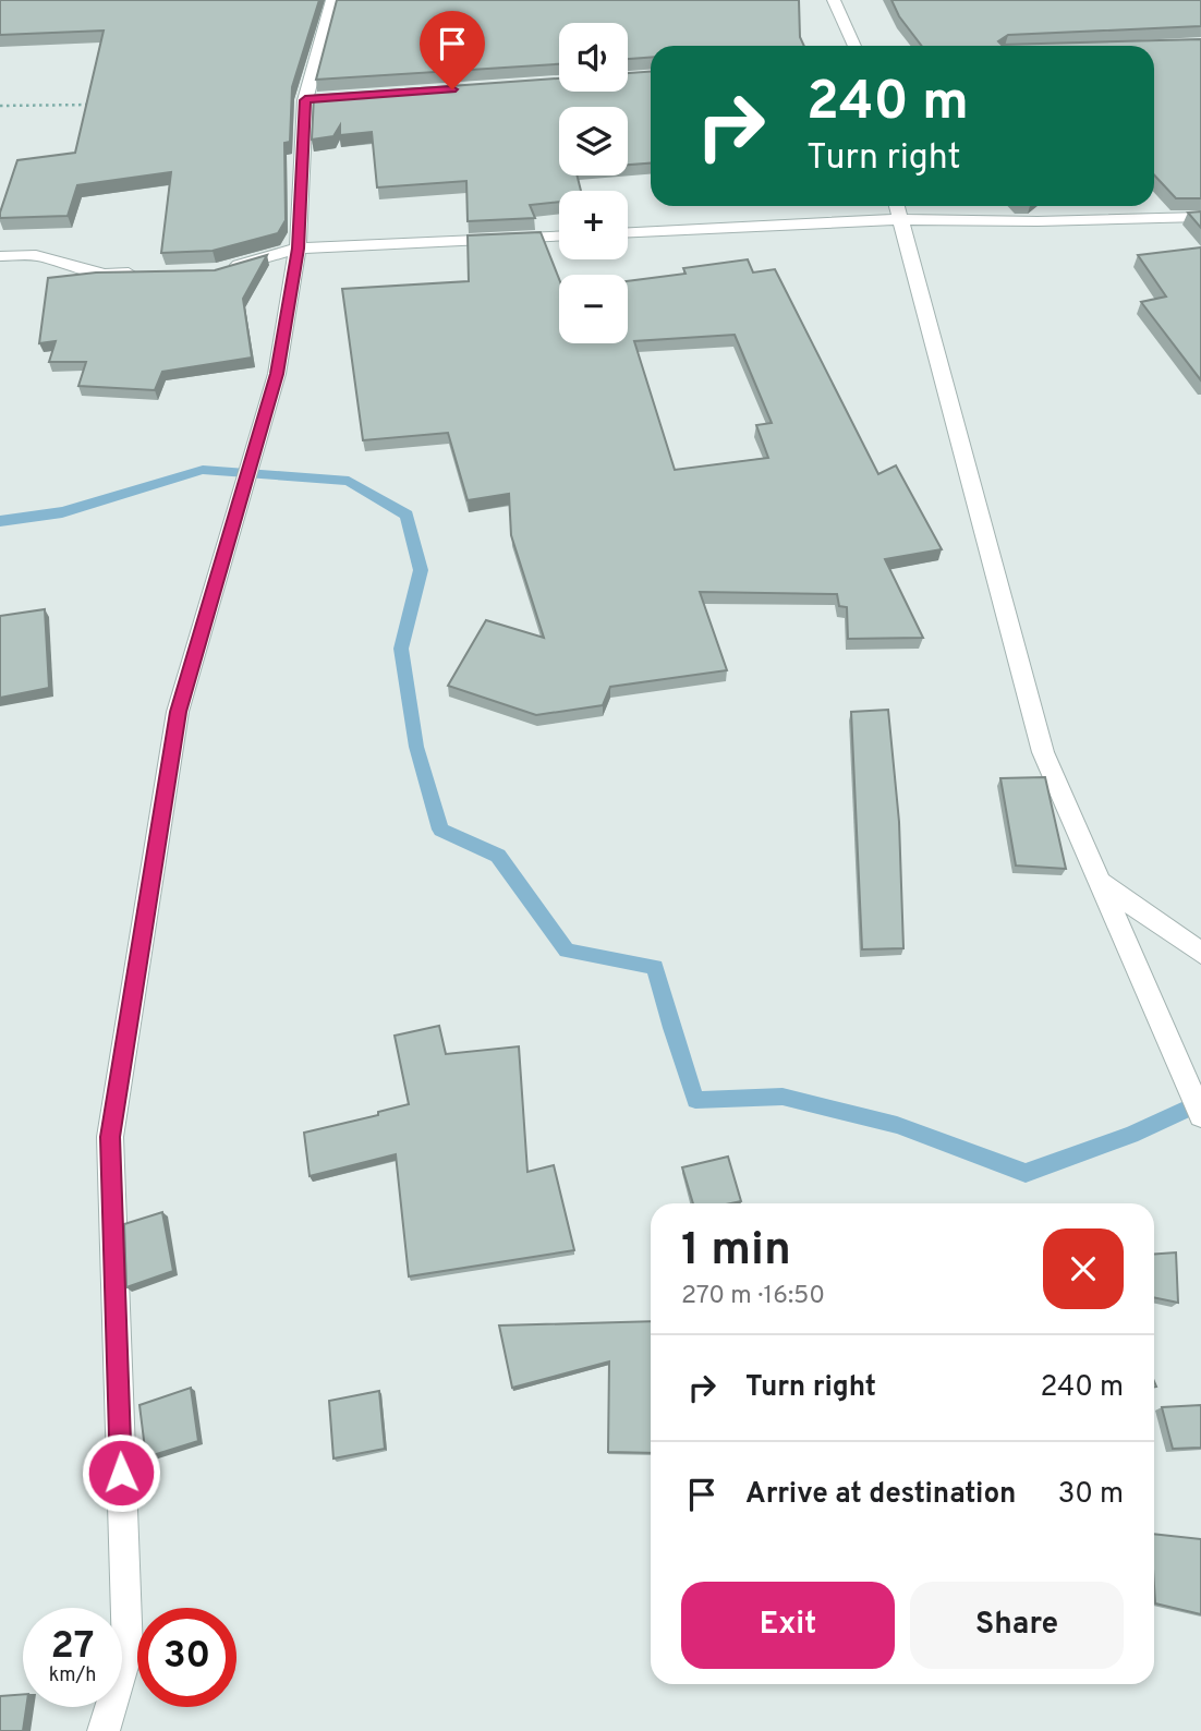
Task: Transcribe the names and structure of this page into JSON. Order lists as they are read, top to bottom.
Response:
{
  "page": {
    "map_buttons": ["+", "−"],
    "turn": ["240 m", "Turn right"],
    "heading": ["1 min", "270 m · 16:50"],
    "list": [
      {
        "name": "Turn right",
        "value": "240 m"
      },
      {
        "name": "Arrive at destination",
        "value": "30 m"
      }
    ],
    "buttons": ["Exit", "Share"],
    "speed": "27 km/h",
    "limit": "30"
  }
}
